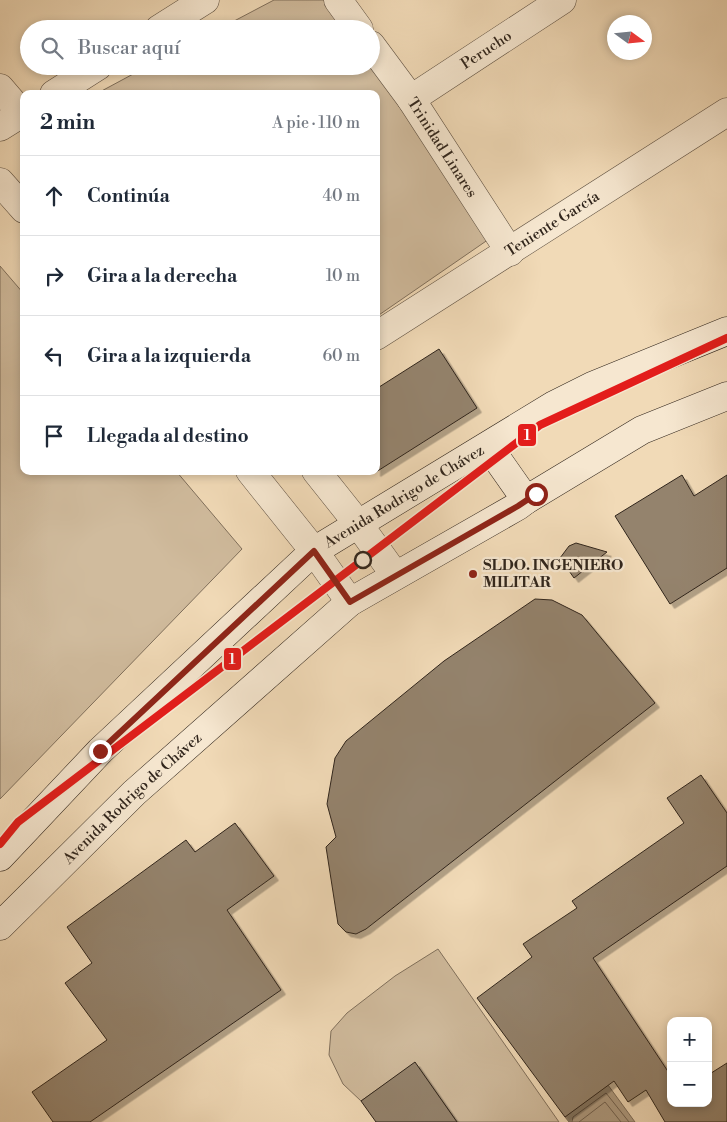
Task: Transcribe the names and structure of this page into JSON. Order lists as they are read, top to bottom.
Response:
{
  "streets": {
    "main road": [
      "Perucho",
      "Trinidad Linares",
      "Teniente García",
      "Avenida Rodrigo de Chávez"
    ]
  },
  "crossings": [
    ["Perucho", "Trinidad Linares"],
    ["Trinidad Linares", "Teniente García"]
  ],
  "places": ["SLDO. INGENIERO MILITAR"],
  "lines": ["transit line 1"],
  "north": "right",
  "page": {
    "search": "Buscar aquí",
    "heading": ["2 min", "A pie · 110 m"],
    "list": [
      ["Continúa", "40 m"],
      ["Gira a la derecha", "10 m"],
      ["Gira a la izquierda", "60 m"],
      "Llegada al destino"
    ],
    "map_buttons": ["+", "−"]
  }
}
